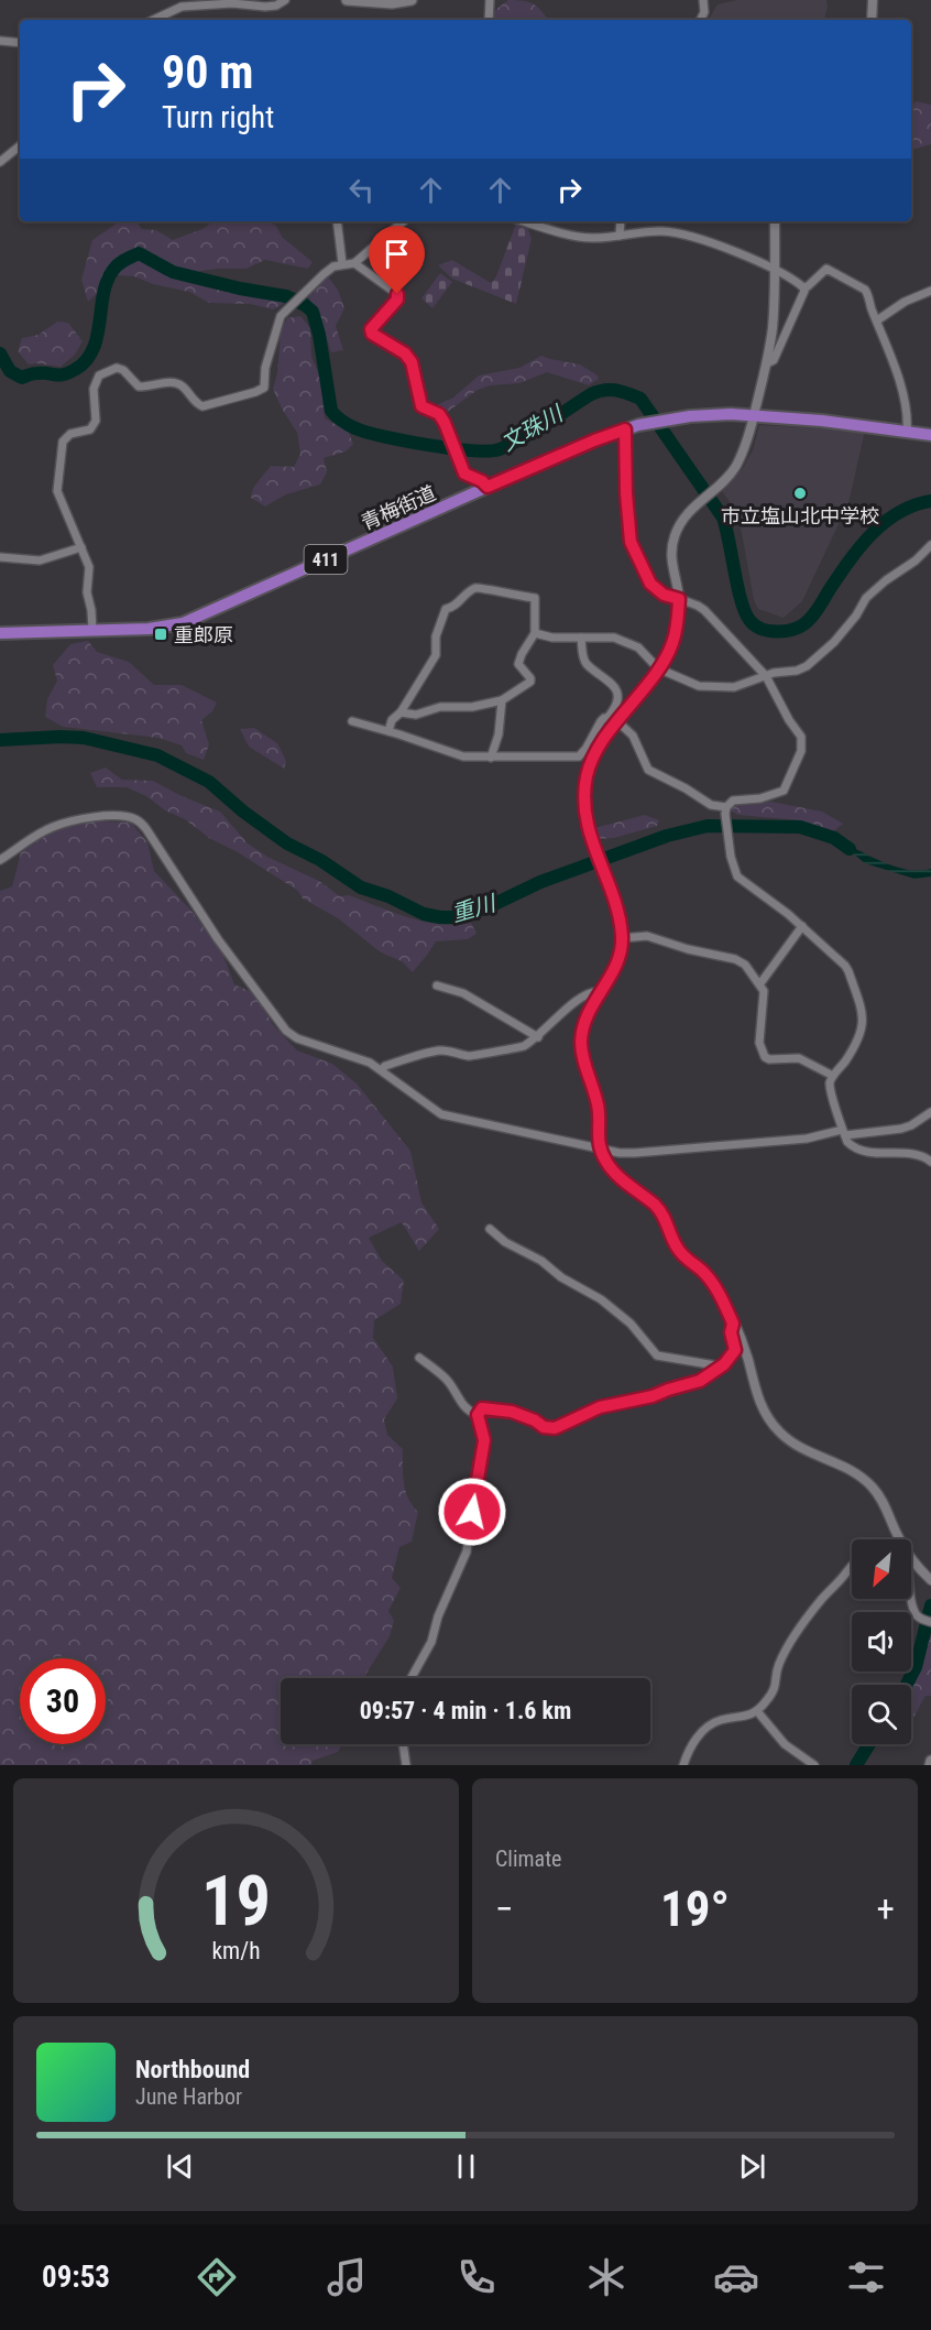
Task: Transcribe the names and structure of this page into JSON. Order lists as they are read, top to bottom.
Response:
{
  "streets": {
    "highway": ["青梅街道", "411"]
  },
  "water": ["文珠川", "重川"],
  "places": {
    "other": ["市立塩山北中学校"],
    "transit": ["重郎原"]
  },
  "north": "bottom left",
  "page": {
    "turn": ["90 m", "Turn right"],
    "limit": "30",
    "trip": "09:57 · 4 min · 1.6 km",
    "tile": "Climate",
    "heat": ["−", "19°", "+"],
    "song": ["Northbound", "June Harbor"],
    "tabs": "09:53",
    "gauge": ["19", "km/h"]
  }
}
